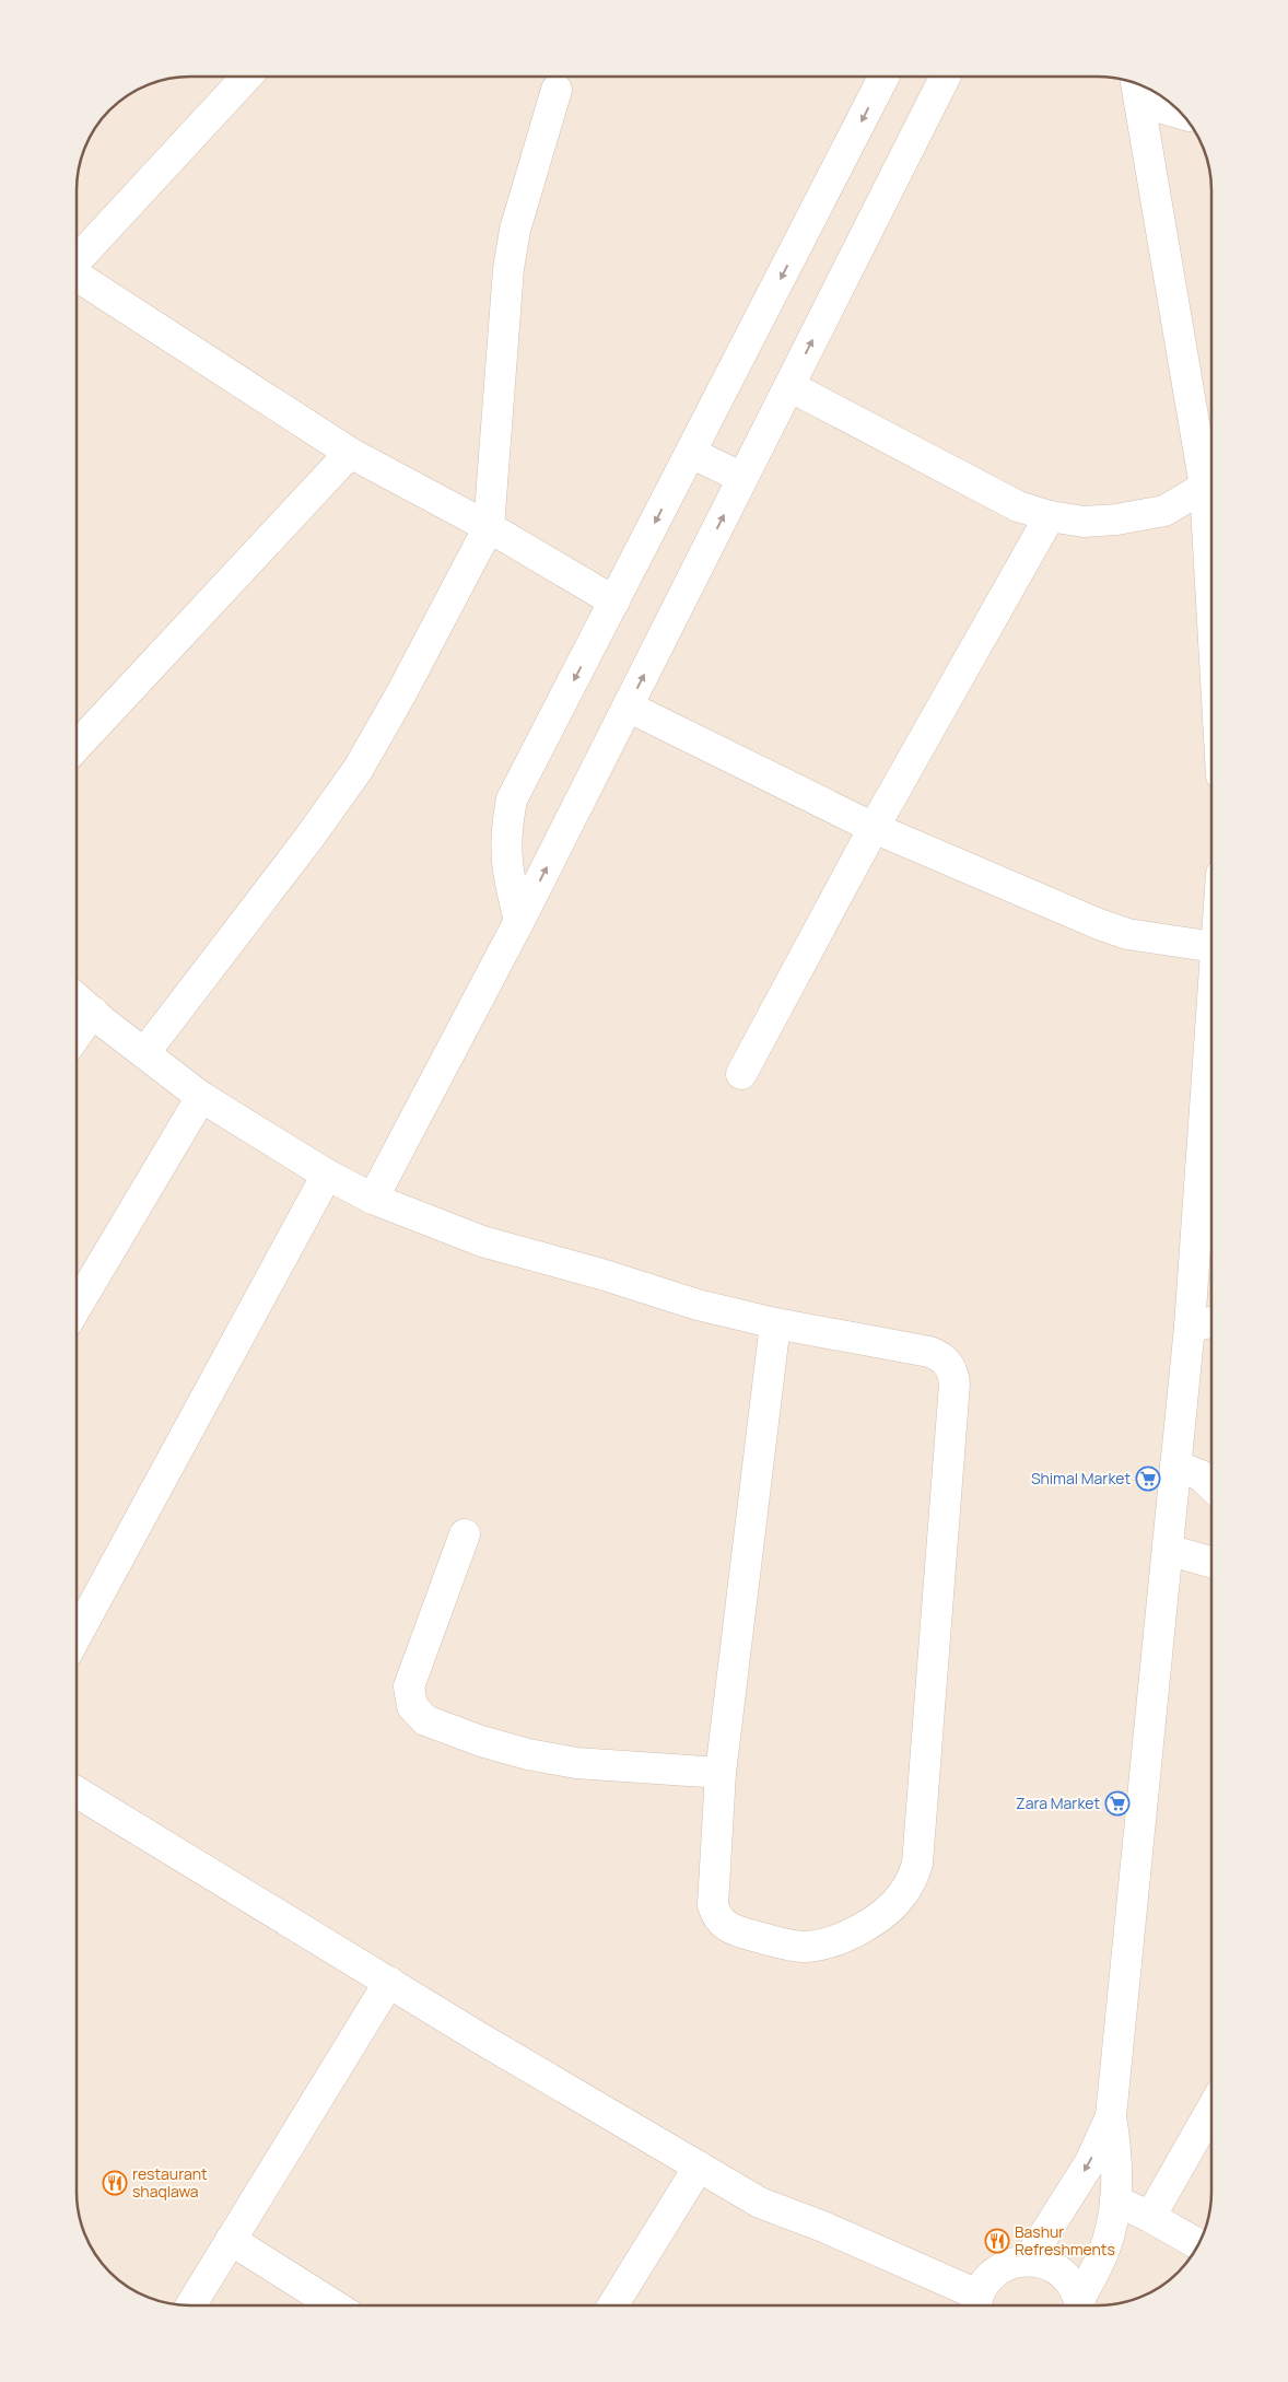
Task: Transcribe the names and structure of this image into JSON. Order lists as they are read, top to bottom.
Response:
{
  "places": {
    "supermarket": ["Shimal Market", "Zara Market"],
    "restaurant": ["restaurant shaqlawa", "Bashur Refreshments"]
  }
}
